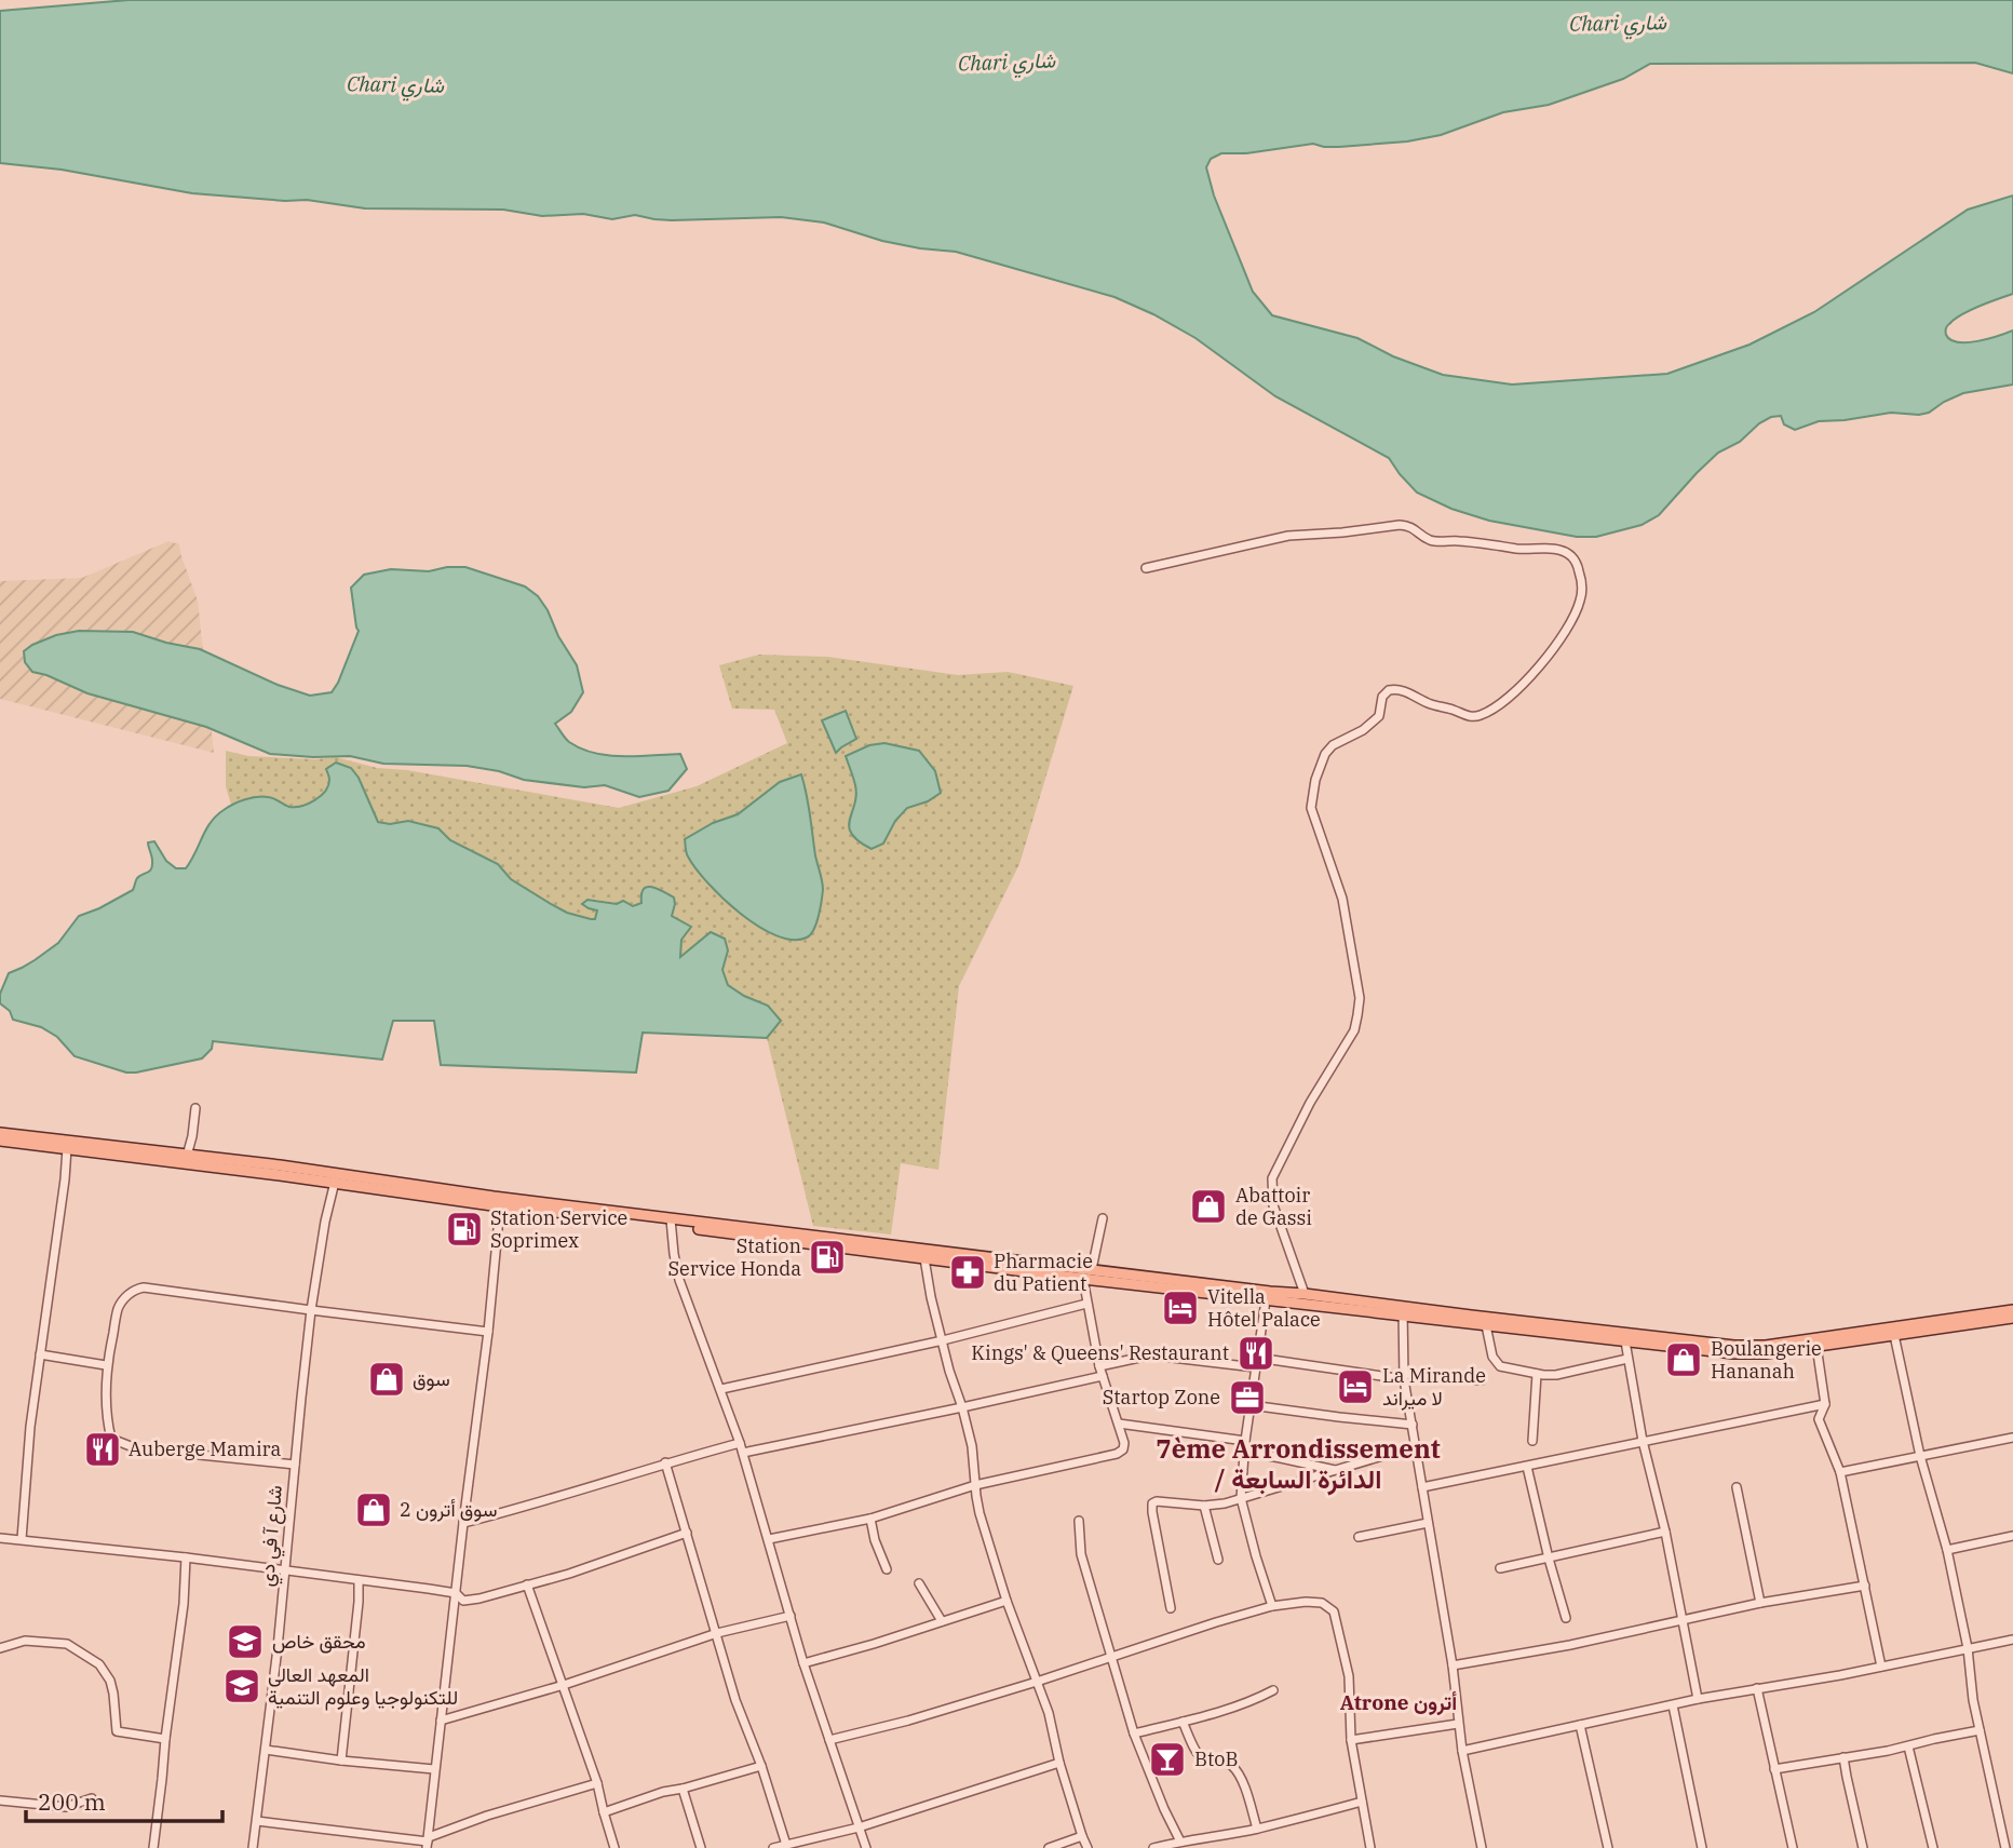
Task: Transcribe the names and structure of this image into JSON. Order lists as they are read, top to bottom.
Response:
{
  "streets": {
    "street": ["شارع آ في دي"]
  },
  "districts": ["7ème Arrondissement / الدائرة السابعة", "Atrone أترون"],
  "water": ["Chari شاري"],
  "places": {
    "shop": [
      "Abattoir de Gassi",
      "Boulangerie Hananah",
      "سوق",
      "سوق أترون 2"
    ],
    "fuel station": ["Station Service Soprimex", "Station Service Honda"],
    "pharmacy": ["Pharmacie du Patient"],
    "hotel": ["Vitella Hôtel Palace", "La Mirande لا ميراند"],
    "restaurant": ["Kings' & Queens' Restaurant", "Auberge Mamira"],
    "office": ["Startop Zone"],
    "school or university": ["محقق خاص", "المعهد العالي للتكنولوجيا وعلوم التنمية"],
    "bar": ["BtoB"]
  },
  "scale_bar": "200 m"
}
